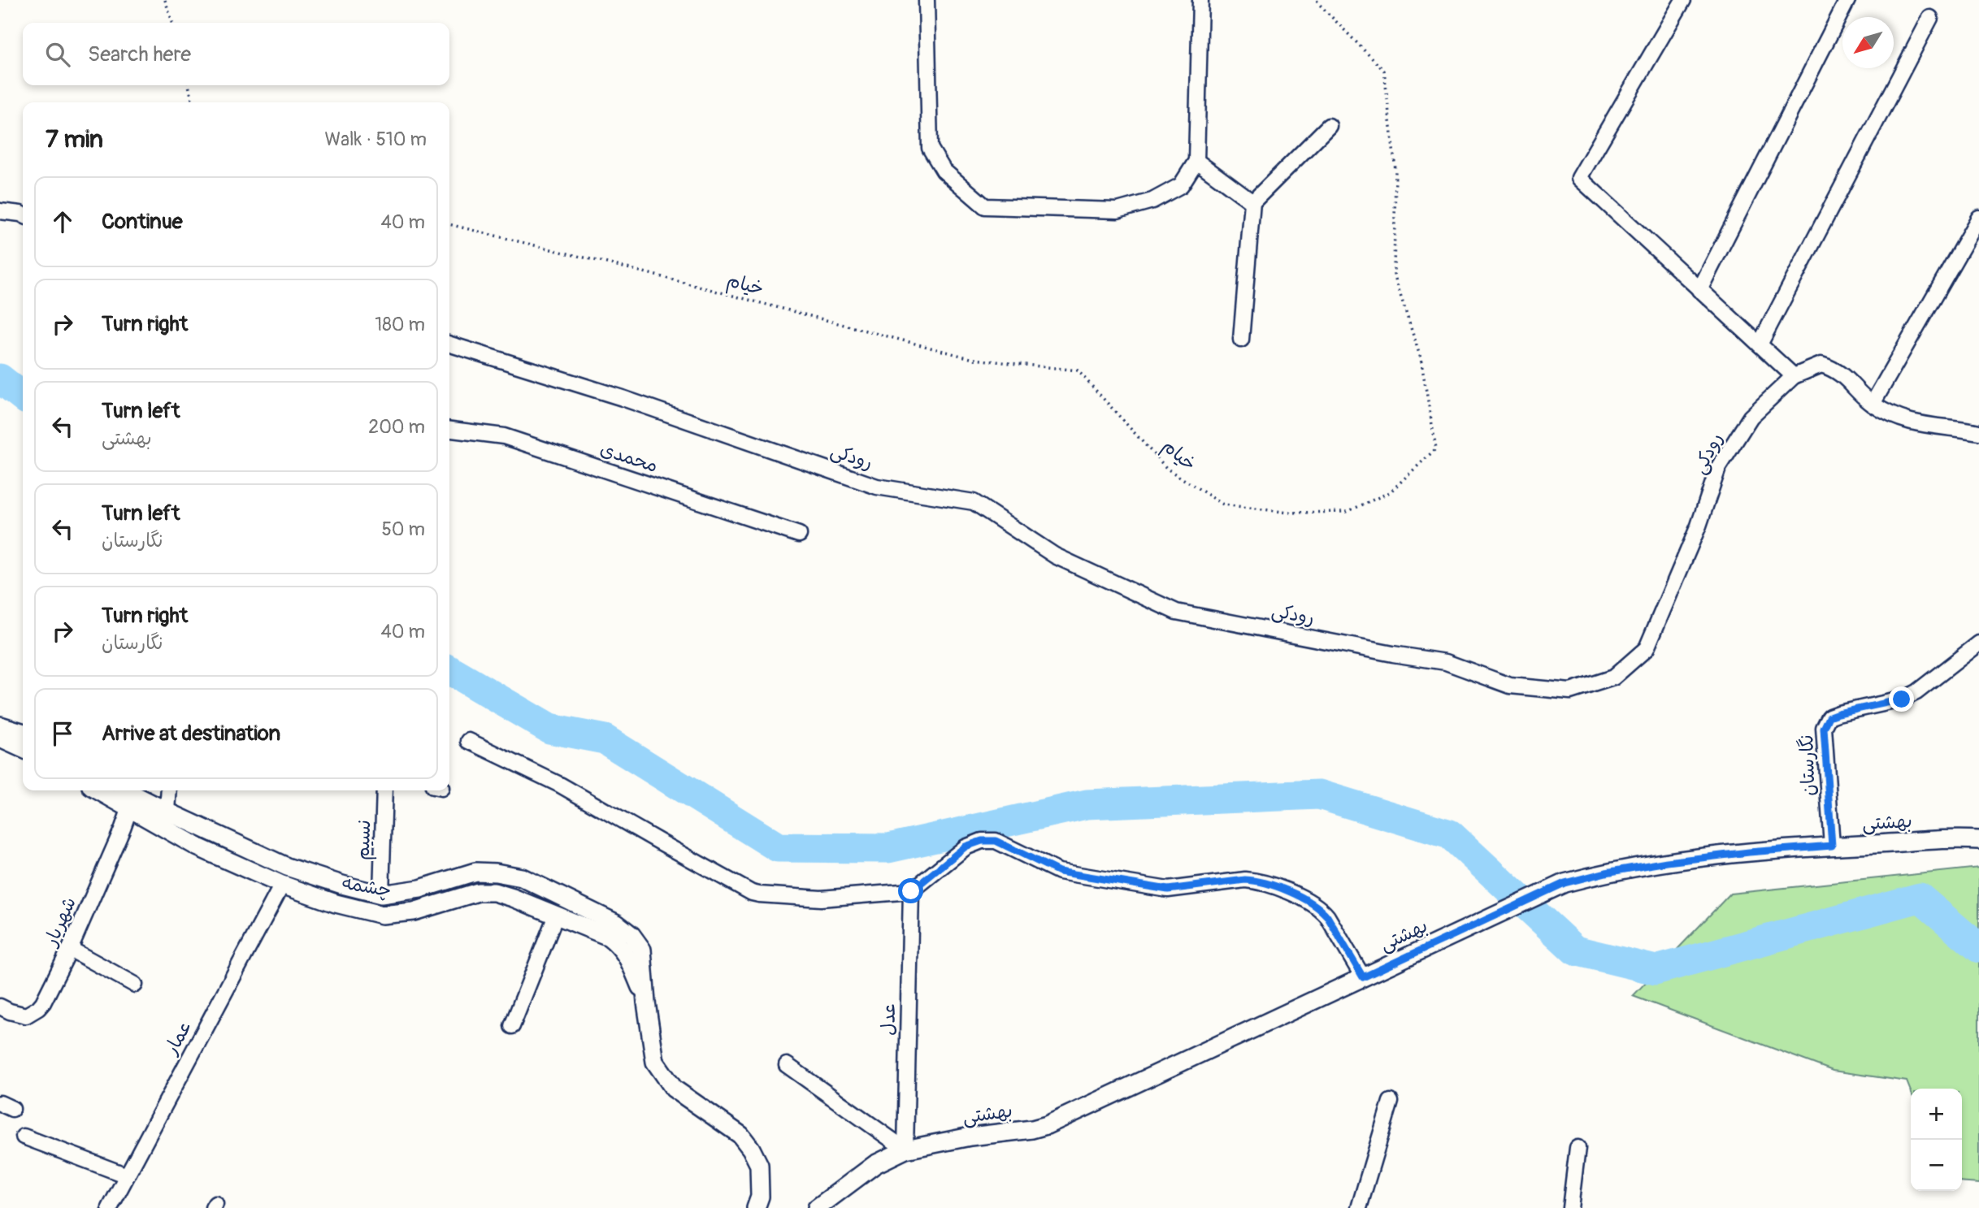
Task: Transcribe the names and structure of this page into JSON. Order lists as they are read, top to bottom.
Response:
{
  "streets": {
    "street": [
      "رودکی",
      "محمدی",
      "نگارستان",
      "بهشتی",
      "نسیم",
      "چشمه",
      "شهریار",
      "عدل",
      "عمار"
    ],
    "path": ["خیام"]
  },
  "crossings": [
    ["نگارستان", "بهشتی"],
    ["بهشتی", "عدل"],
    ["نسیم", "چشمه"],
    ["چشمه", "شهریار"],
    ["چشمه", "عمار"]
  ],
  "north": "bottom left",
  "page": {
    "search": "Search here",
    "heading": ["7 min", "Walk · 510 m"],
    "list": [
      ["Continue", "40 m"],
      ["Turn right", "180 m"],
      ["Turn left", "بهشتی", "200 m"],
      ["Turn left", "نگارستان", "50 m"],
      ["Turn right", "نگارستان", "40 m"],
      "Arrive at destination"
    ],
    "map_buttons": ["+", "−"]
  }
}
